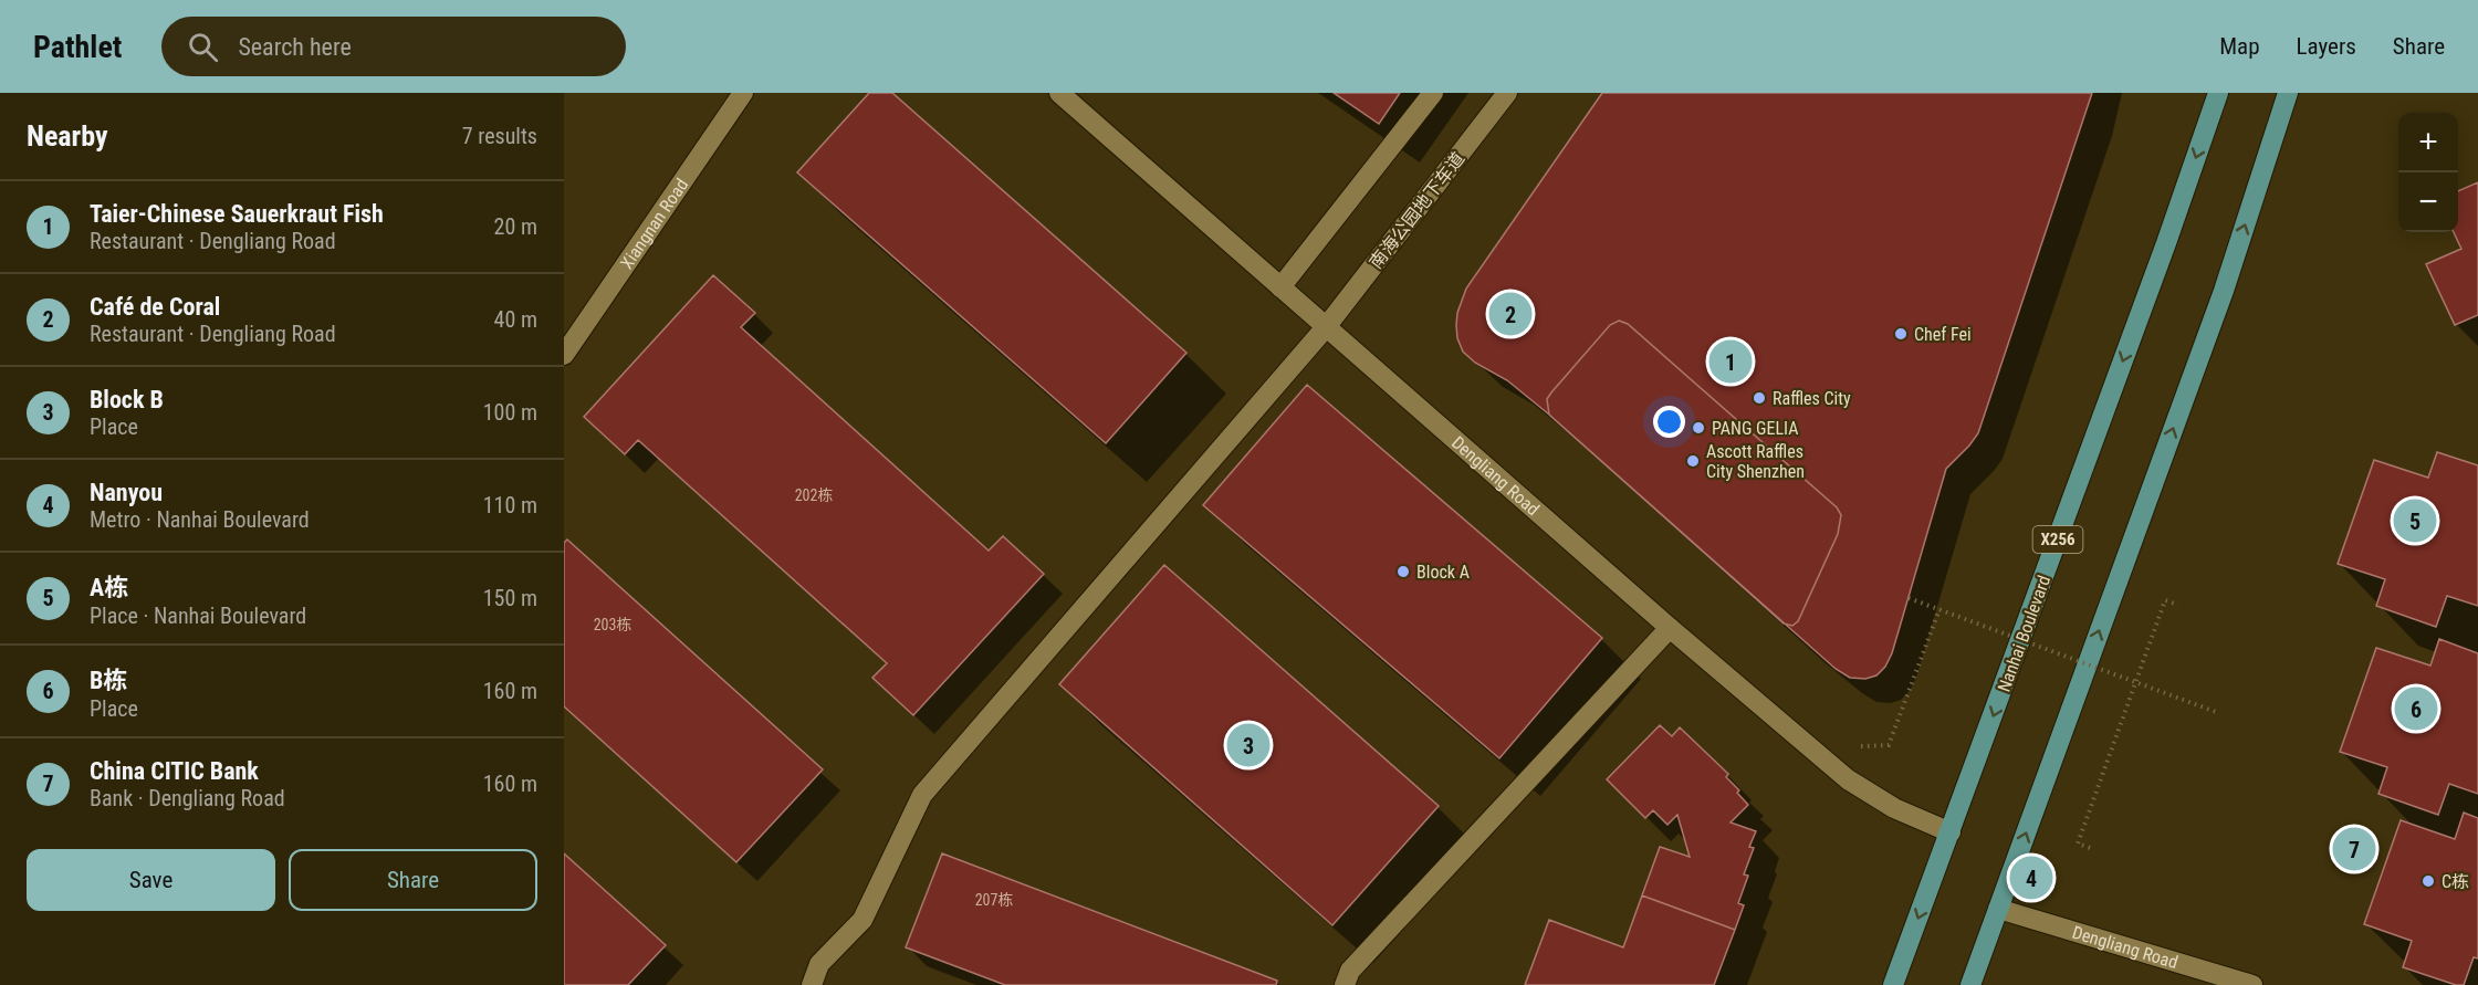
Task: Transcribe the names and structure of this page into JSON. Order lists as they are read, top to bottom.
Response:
{
  "streets": {
    "main road": ["X256", "Nanhai Boulevard"],
    "street": ["南海公园地下车道", "Xiangnan Road", "Dengliang Road"]
  },
  "crossings": [
    ["南海公园地下车道", "Dengliang Road"],
    ["Dengliang Road", "Nanhai Boulevard"]
  ],
  "places": [
    "Chef Fei",
    "Raffles City",
    "PANG GELIA",
    "Ascott Raffles City Shenzhen",
    "Block A",
    "C栋"
  ],
  "house_numbers": ["202栋", "203栋", "207栋"],
  "page": {
    "header": "Pathlet",
    "search": "Search here",
    "nav": ["Map", "Layers", "Share"],
    "heading": ["Nearby", "7 results"],
    "map_buttons": ["+", "−"],
    "list": [
      {
        "mark": "1",
        "name": "Taier-Chinese Sauerkraut Fish",
        "note": "Restaurant · Dengliang Road",
        "value": "20 m"
      },
      {
        "mark": "2",
        "name": "Café de Coral",
        "note": "Restaurant · Dengliang Road",
        "value": "40 m"
      },
      {
        "mark": "3",
        "name": "Block B",
        "note": "Place",
        "value": "100 m"
      },
      {
        "mark": "4",
        "name": "Nanyou",
        "note": "Metro · Nanhai Boulevard",
        "value": "110 m"
      },
      {
        "mark": "5",
        "name": "A栋",
        "note": "Place · Nanhai Boulevard",
        "value": "150 m"
      },
      {
        "mark": "6",
        "name": "B栋",
        "note": "Place",
        "value": "160 m"
      },
      {
        "mark": "7",
        "name": "China CITIC Bank",
        "note": "Bank · Dengliang Road",
        "value": "160 m"
      }
    ],
    "pins": [
      "2",
      "1",
      "5",
      "6",
      "3",
      "7",
      "4"
    ],
    "buttons": ["Save", "Share"]
  }
}
